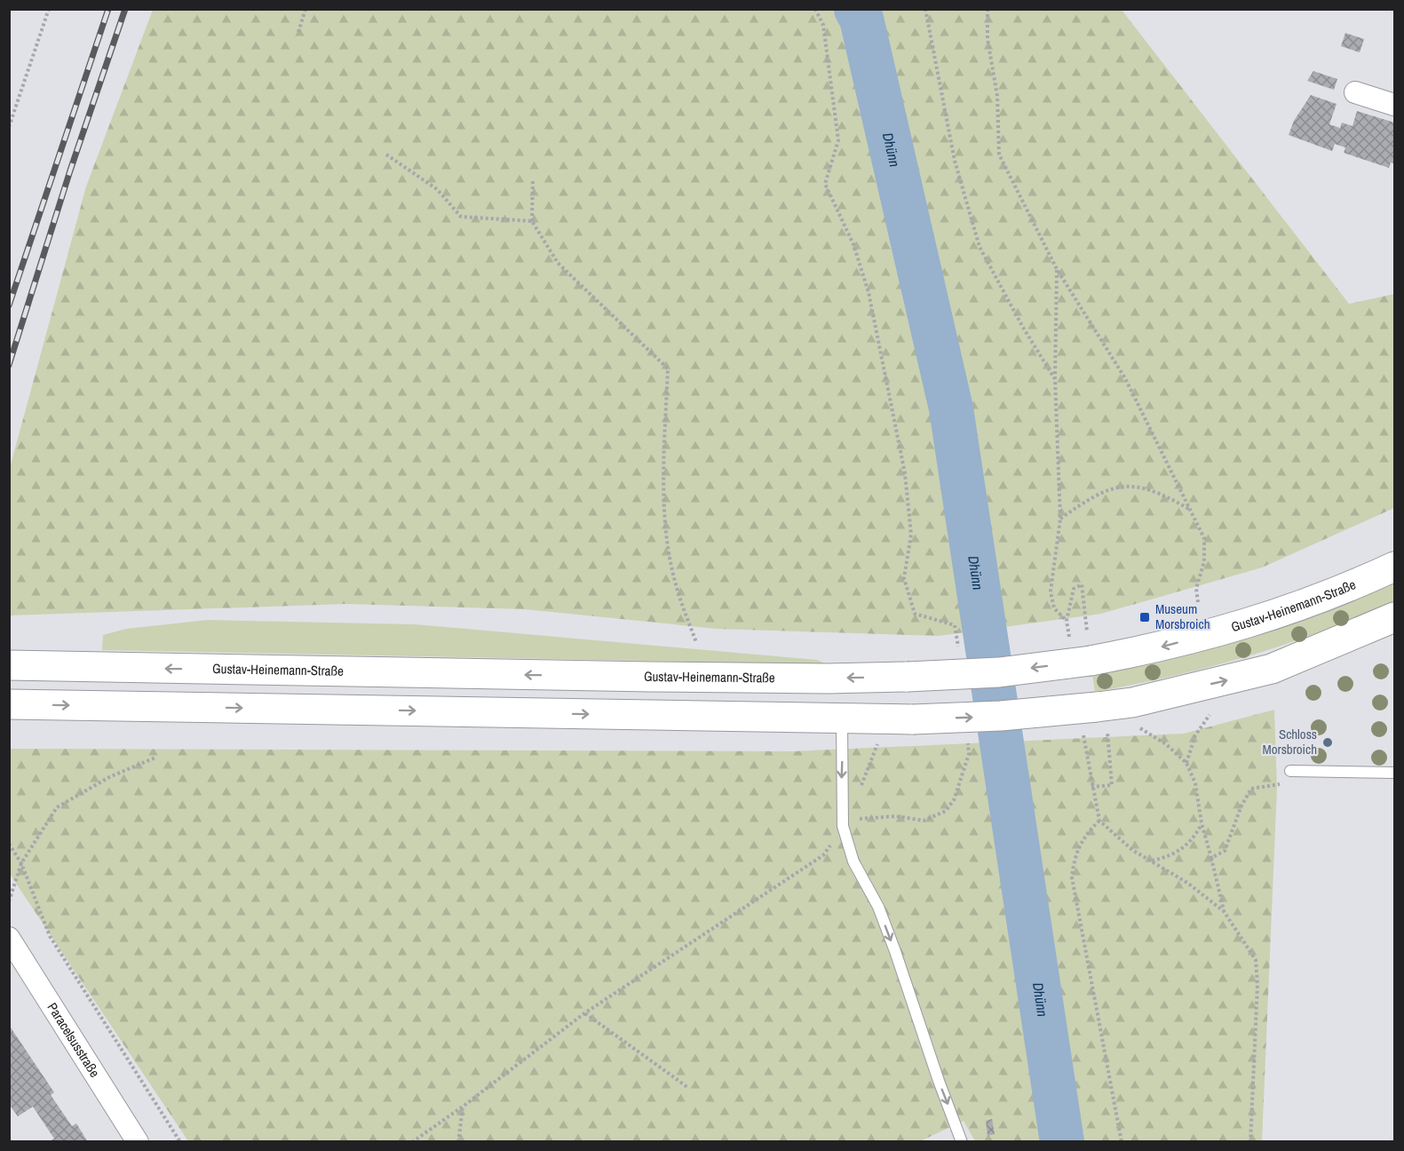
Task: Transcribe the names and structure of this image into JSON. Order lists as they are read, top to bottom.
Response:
{
  "streets": {
    "main road": ["Gustav-Heinemann-Straße"],
    "street": ["Paracelsusstraße"]
  },
  "water": ["Dhünn"],
  "places": {
    "transit": ["Museum Morsbroich"],
    "other": ["Schloss Morsbroich"]
  }
}
